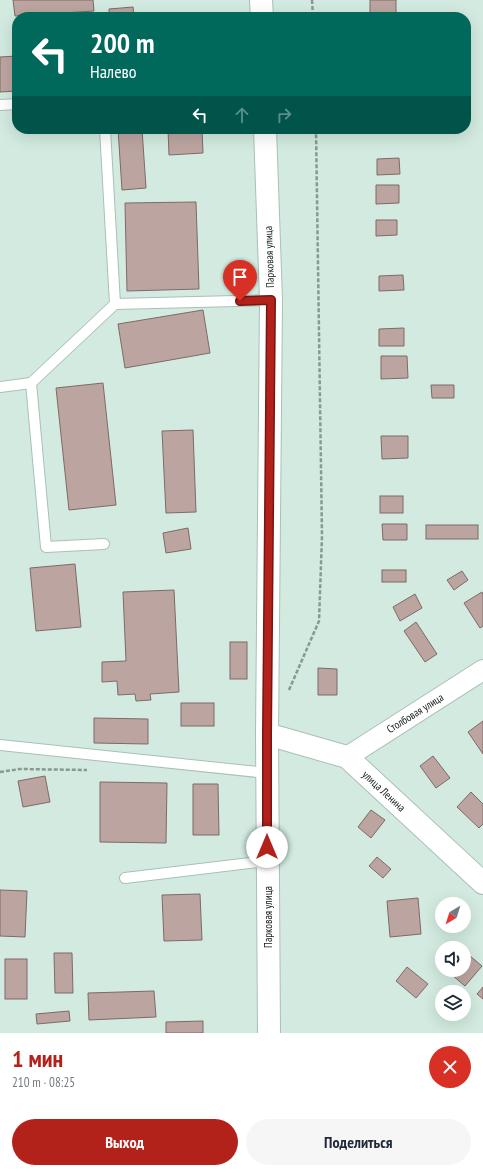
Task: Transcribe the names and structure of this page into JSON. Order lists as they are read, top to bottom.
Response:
{
  "streets": {
    "main road": ["Парковая улица", "улица Ленина"],
    "street": ["Столбовая улица"]
  },
  "crossings": [
    ["Парковая улица", "улица Ленина"],
    ["Столбовая улица", "улица Ленина"]
  ],
  "north": "bottom left",
  "page": {
    "turn": ["200 m", "Налево"],
    "heading": ["1 мин", "210 m · 08:25"],
    "buttons": ["Выход", "Поделиться"]
  }
}
